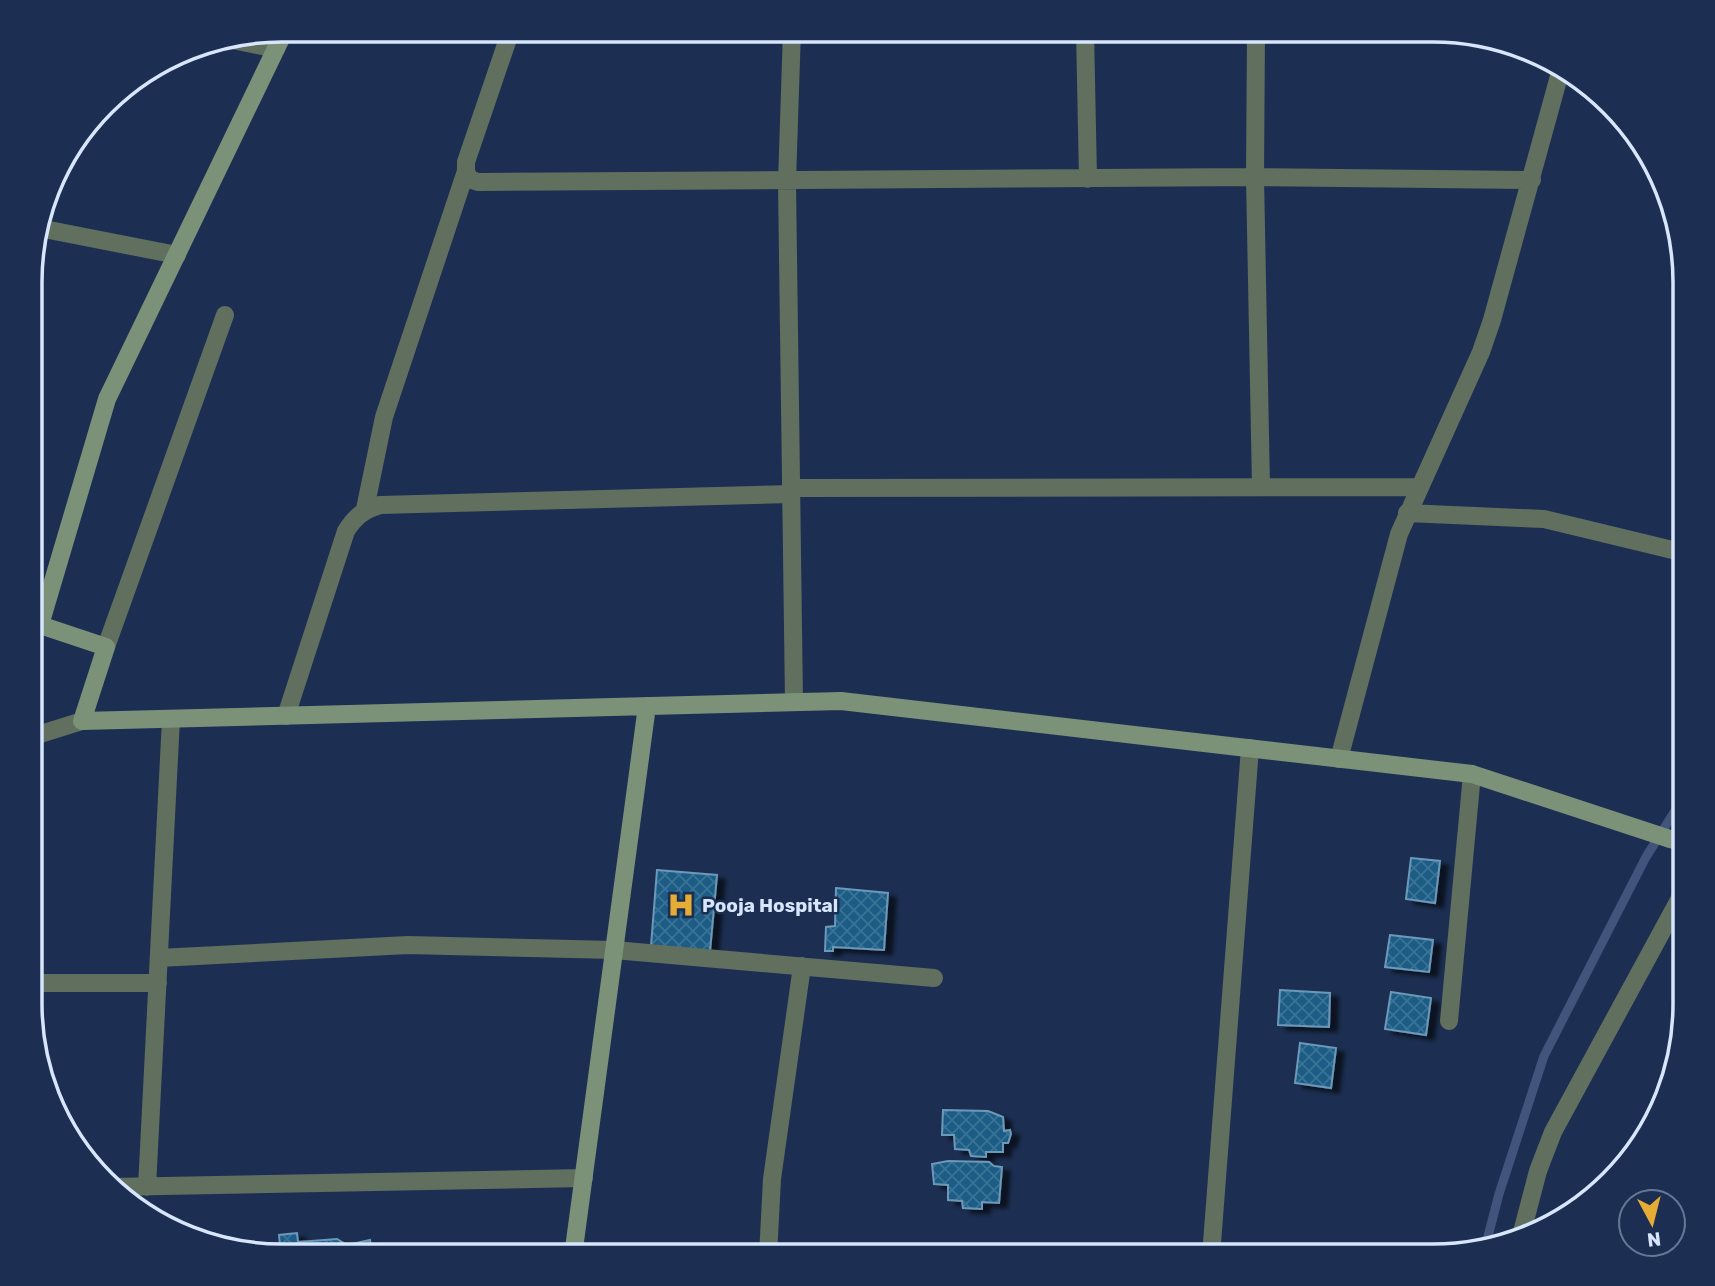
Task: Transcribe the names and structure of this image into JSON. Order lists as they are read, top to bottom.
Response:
{
  "places": {
    "hospital": ["Pooja Hospital"]
  },
  "north": "bottom"
}
